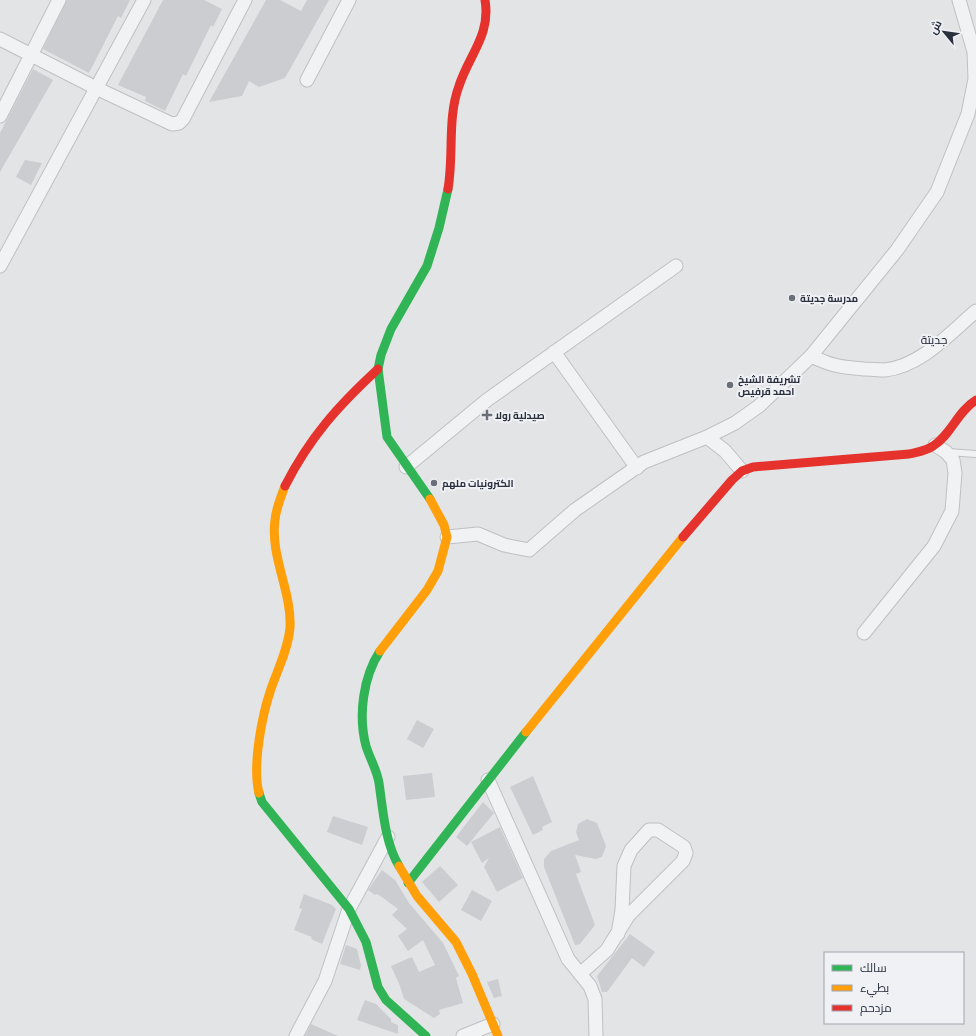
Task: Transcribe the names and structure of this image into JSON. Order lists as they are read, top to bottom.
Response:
{
  "districts": ["جديتة"],
  "places": {
    "other": ["مدرسة جديتة", "تشريفة الشيخ احمد قرفيص", "الكترونيات ملهم"],
    "health": ["صيدلية رولا"]
  },
  "legend": ["سالك", "بطيء", "مزدحم"],
  "north": "top left"
}
